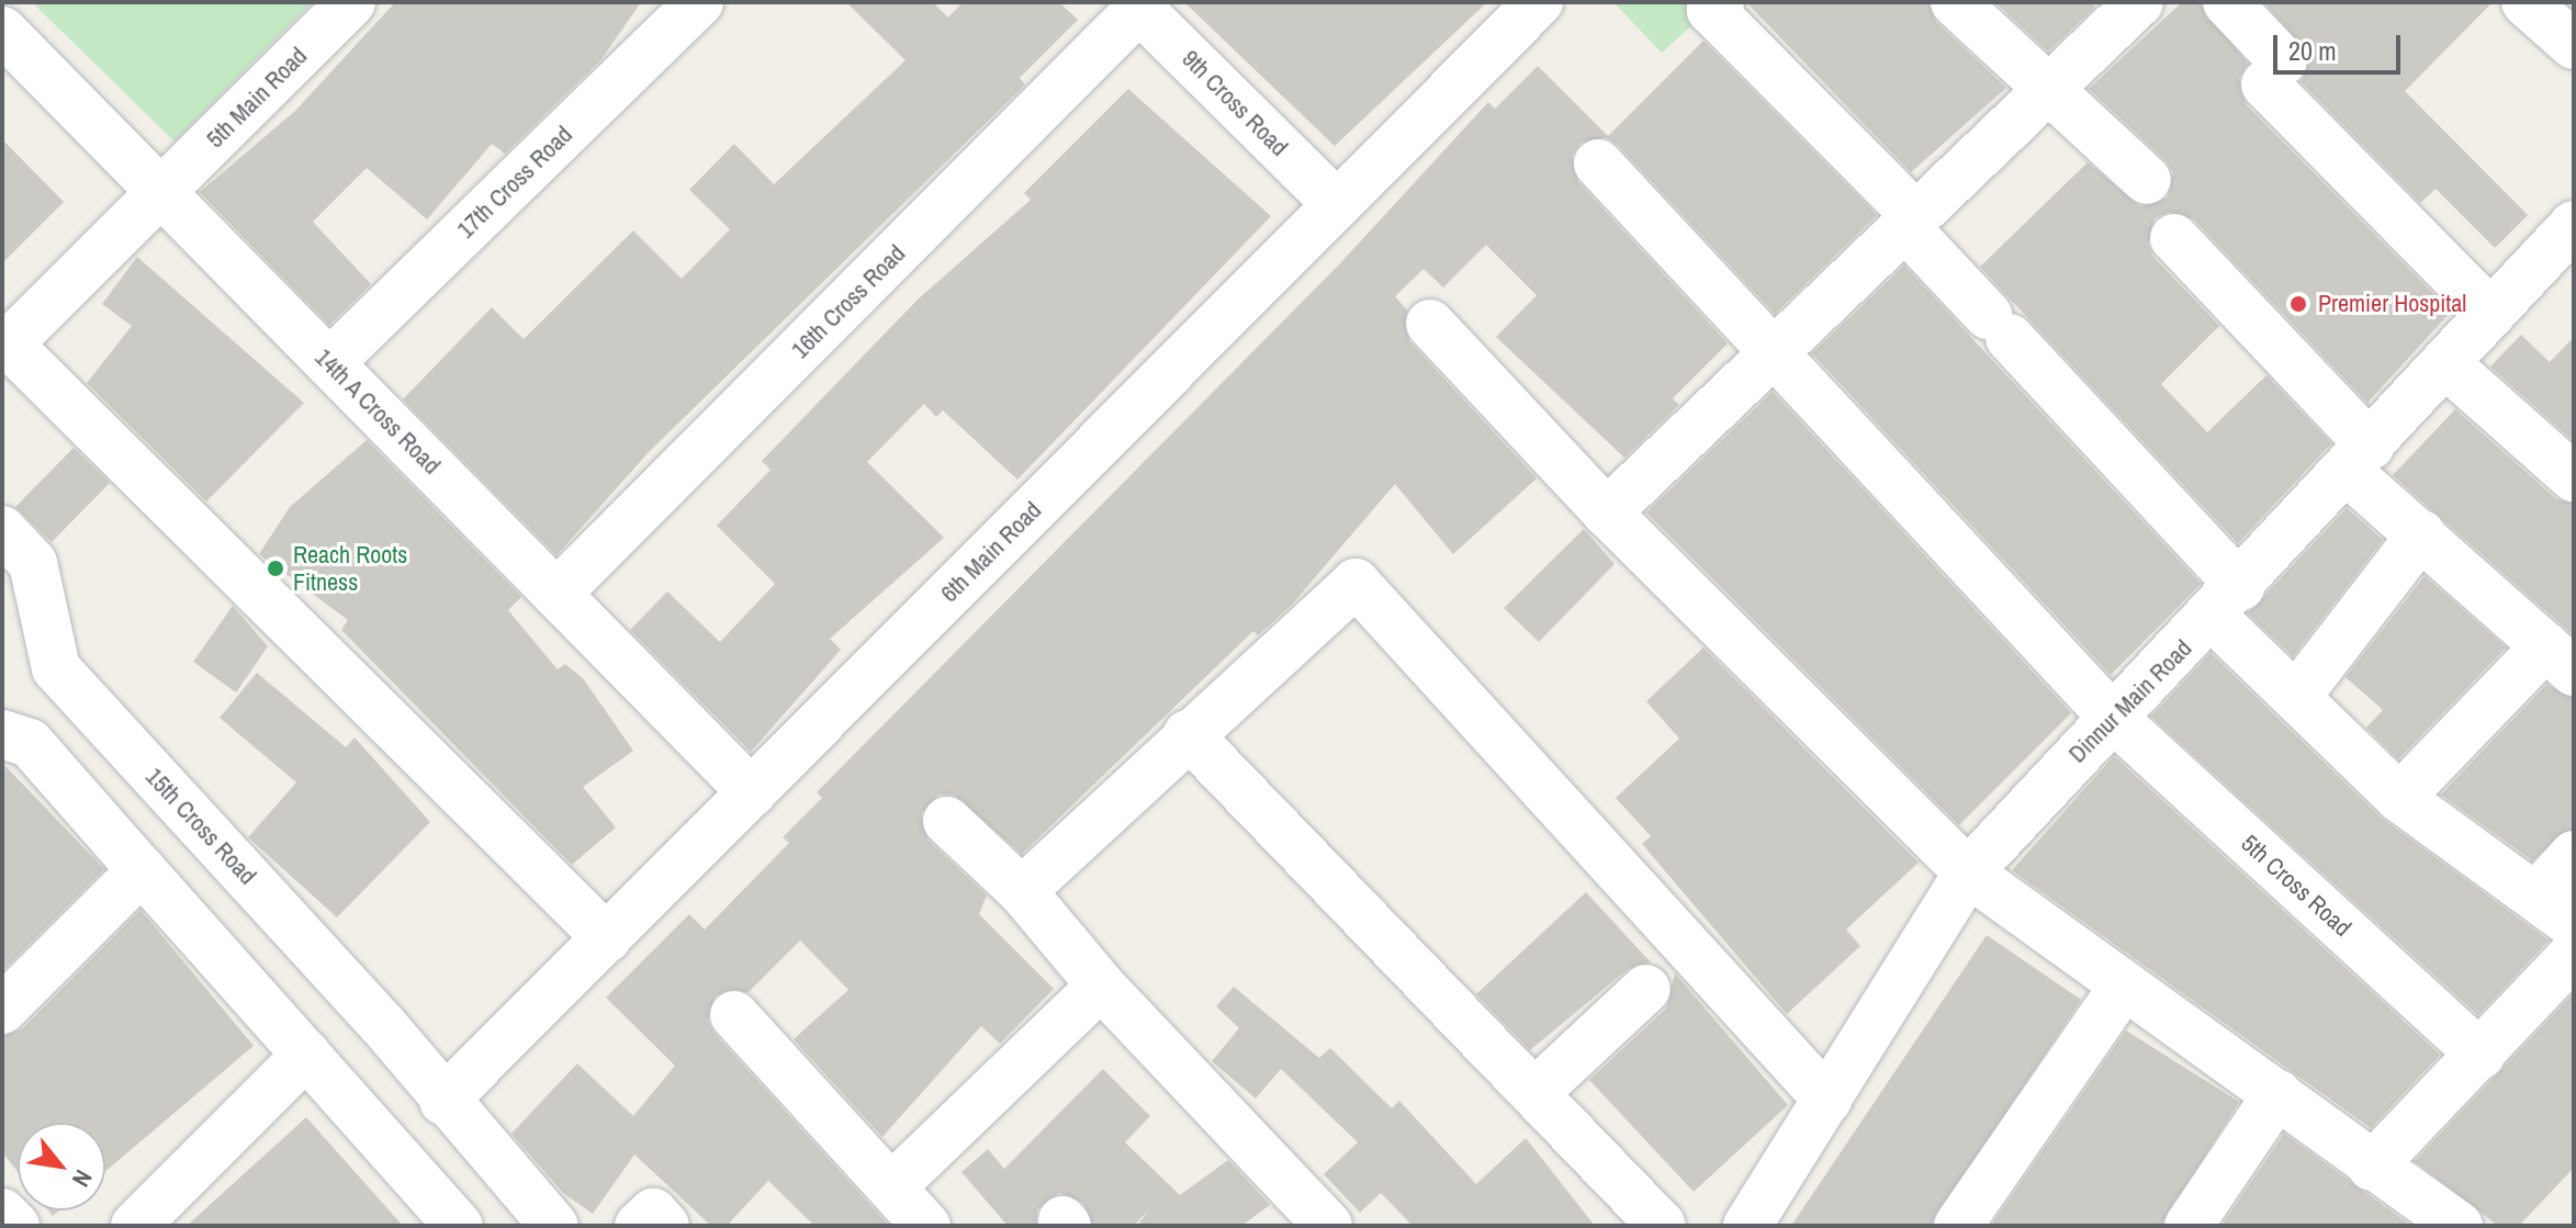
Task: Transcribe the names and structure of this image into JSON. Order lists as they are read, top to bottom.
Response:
{
  "streets": {
    "street": [
      "5th Main Road",
      "9th Cross Road",
      "17th Cross Road",
      "16th Cross Road",
      "14th A Cross Road",
      "6th Main Road",
      "Dinnur Main Road",
      "15th Cross Road",
      "5th Cross Road"
    ]
  },
  "crossings": [
    ["5th Main Road", "14th A Cross Road"],
    ["9th Cross Road", "16th Cross Road"],
    ["9th Cross Road", "6th Main Road"],
    ["17th Cross Road", "14th A Cross Road"],
    ["16th Cross Road", "14th A Cross Road"],
    ["14th A Cross Road", "6th Main Road"],
    ["6th Main Road", "15th Cross Road"],
    ["Dinnur Main Road", "5th Cross Road"]
  ],
  "places": ["Premier Hospital", "Reach Roots Fitness"],
  "scale_bar": "20 m",
  "north": "bottom right"
}
